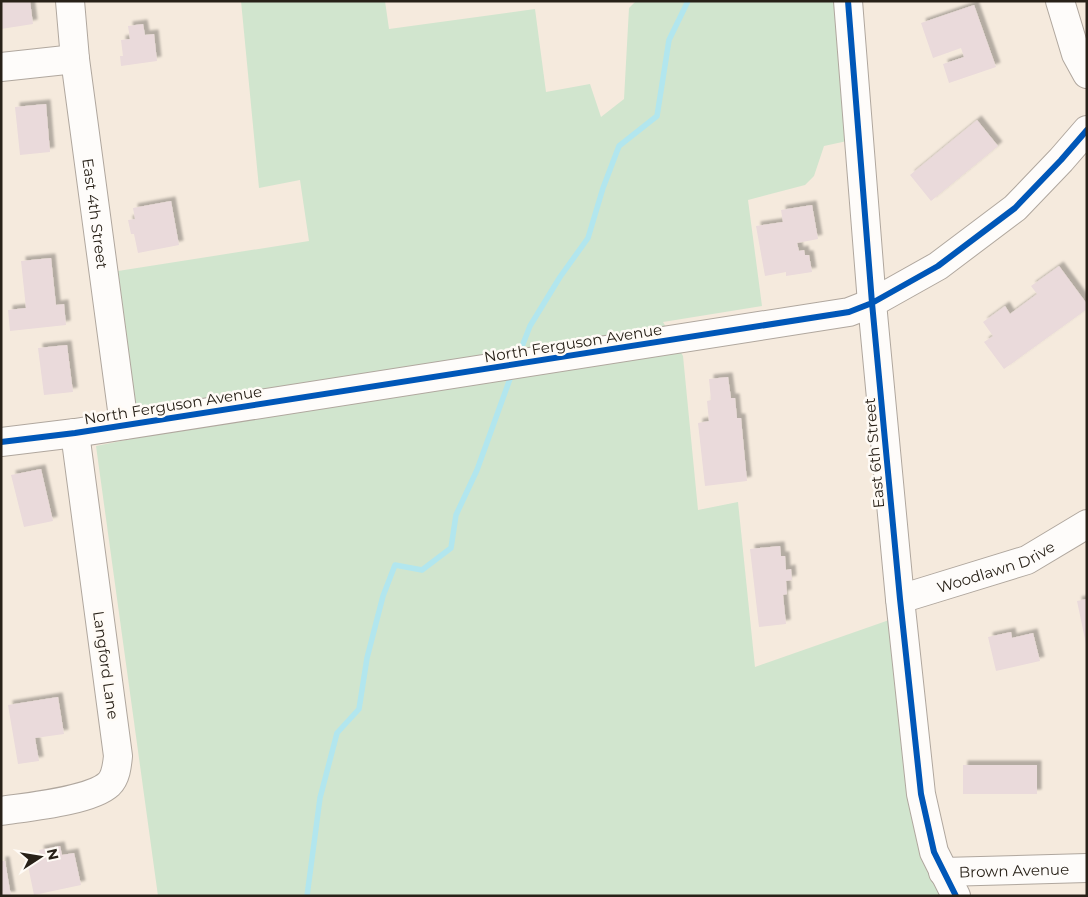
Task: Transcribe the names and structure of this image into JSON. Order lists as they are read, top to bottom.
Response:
{
  "streets": {
    "street": [
      "East 4th Street",
      "North Ferguson Avenue",
      "East 6th Street",
      "Woodlawn Drive",
      "Langford Lane",
      "Brown Avenue"
    ]
  },
  "crossings": [
    ["East 4th Street", "North Ferguson Avenue"],
    ["North Ferguson Avenue", "East 6th Street"],
    ["North Ferguson Avenue", "Langford Lane"],
    ["East 6th Street", "Woodlawn Drive"],
    ["East 6th Street", "Brown Avenue"]
  ],
  "north": "right"
}
